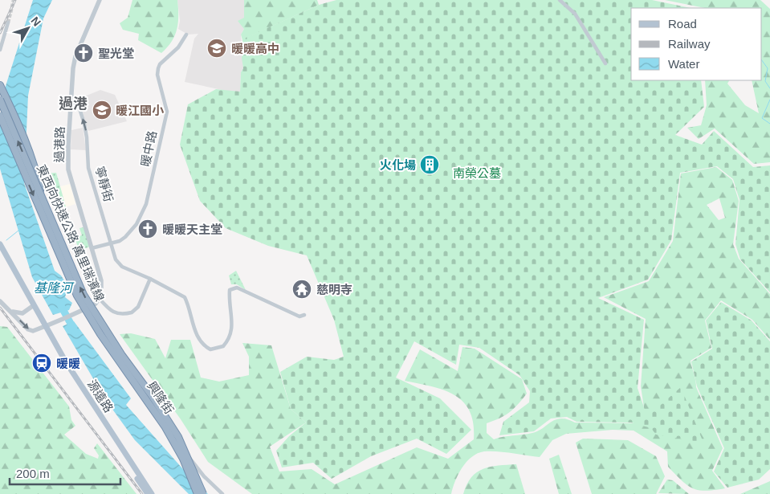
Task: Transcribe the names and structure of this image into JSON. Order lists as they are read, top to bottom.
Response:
{
  "streets": {
    "highway": ["東西向快速公路 萬里瑞濱線"],
    "main road": ["源遠路"],
    "street": [
      "過港路",
      "暖中路",
      "寧靜街",
      "興隆街"
    ]
  },
  "crossings": [
    ["過港路", "暖中路"],
    ["過港路", "寧靜街"],
    ["暖中路", "寧靜街"]
  ],
  "one_way": ["寧靜街"],
  "districts": ["過港"],
  "water": ["基隆河"],
  "parks": ["南榮公墓"],
  "places": {
    "school or university": ["暖暖高中", "暖江國小"],
    "church": ["聖光堂", "暖暖天主堂"],
    "building": ["火化場"],
    "temple": ["慈明寺"],
    "station": ["暖暖"]
  },
  "legend": ["Road", "Railway", "Water"],
  "scale_bar": "200 m",
  "north": "top right"
}
